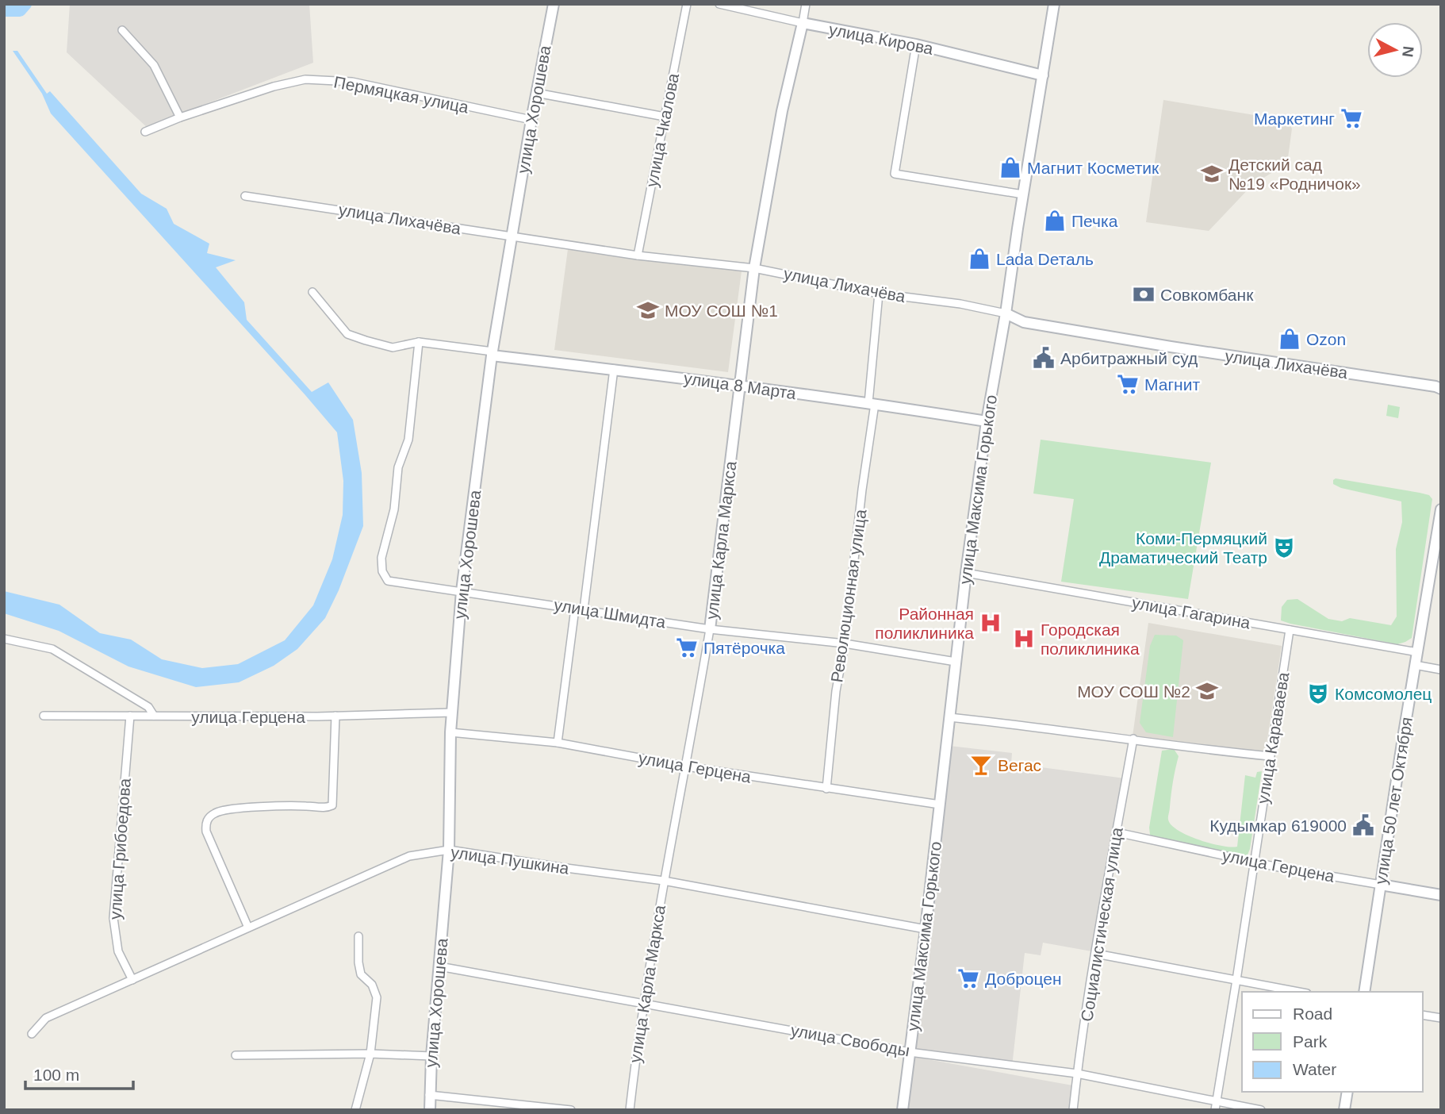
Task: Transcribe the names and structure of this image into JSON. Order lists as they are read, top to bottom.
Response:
{
  "streets": {
    "street": [
      "улица Кирова",
      "Пермяцкая улица",
      "улица Хорошева",
      "улица Чкалова",
      "улица Лихачёва",
      "улица 8 Марта",
      "улица Максима Горького",
      "улица Карла Маркса",
      "Революционная улица",
      "улица Гагарина",
      "улица Шмидта",
      "улица Герцена",
      "улица Караваева",
      "улица 50 лет Октября",
      "улица Грибоедова",
      "улица Пушкина",
      "Социалистическая улица",
      "улица Свободы"
    ]
  },
  "crossings": [
    ["улица Кирова", "улица Максима Горького"],
    ["улица Кирова", "улица Карла Маркса"],
    ["Пермяцкая улица", "улица Хорошева"],
    ["улица Хорошева", "улица Лихачёва"],
    ["улица Хорошева", "улица 8 Марта"],
    ["улица Хорошева", "улица Шмидта"],
    ["улица Хорошева", "улица Герцена"],
    ["улица Хорошева", "улица Пушкина"],
    ["улица Хорошева", "улица Свободы"],
    ["улица Чкалова", "улица Лихачёва"],
    ["улица Лихачёва", "улица Максима Горького"],
    ["улица Лихачёва", "улица Карла Маркса"],
    ["улица Лихачёва", "Революционная улица"],
    ["улица 8 Марта", "улица Максима Горького"],
    ["улица 8 Марта", "улица Карла Маркса"],
    ["улица 8 Марта", "Революционная улица"],
    ["улица Максима Горького", "улица Гагарина"],
    ["улица Максима Горького", "улица Шмидта"],
    ["улица Максима Горького", "улица Герцена"],
    ["улица Максима Горького", "улица Пушкина"],
    ["улица Максима Горького", "улица Свободы"],
    ["улица Карла Маркса", "улица Шмидта"],
    ["улица Карла Маркса", "улица Герцена"],
    ["улица Карла Маркса", "улица Пушкина"],
    ["улица Карла Маркса", "улица Свободы"],
    ["Революционная улица", "улица Шмидта"],
    ["Революционная улица", "улица Герцена"],
    ["улица Гагарина", "улица Караваева"],
    ["улица Гагарина", "улица 50 лет Октября"],
    ["улица Герцена", "улица Караваева"],
    ["улица Герцена", "улица 50 лет Октября"],
    ["улица Герцена", "улица Грибоедова"],
    ["улица Герцена", "Социалистическая улица"],
    ["улица Караваева", "улица Свободы"],
    ["улица Грибоедова", "улица Пушкина"],
    ["Социалистическая улица", "улица Свободы"]
  ],
  "places": {
    "supermarket": [
      "Маркетинг",
      "Магнит",
      "Пятёрочка",
      "Доброцен"
    ],
    "shop": [
      "Магнит Косметик",
      "Печка",
      "Lada Dеталь",
      "Ozon"
    ],
    "school or university": ["Детский сад №19 «Родничок»", "МОУ СОШ №1", "МОУ СОШ №2"],
    "bank": ["Совкомбанк"],
    "public building": ["Арбитражный суд", "Кудымкар 619000"],
    "theatre": ["Коми-Пермяцкий Драматический Театр", "Комсомолец"],
    "hospital": ["Районная поликлиника", "Городская поликлиника"],
    "bar": ["Вегас"]
  },
  "legend": ["Road", "Park", "Water"],
  "scale_bar": "100 m",
  "north": "right"
}
